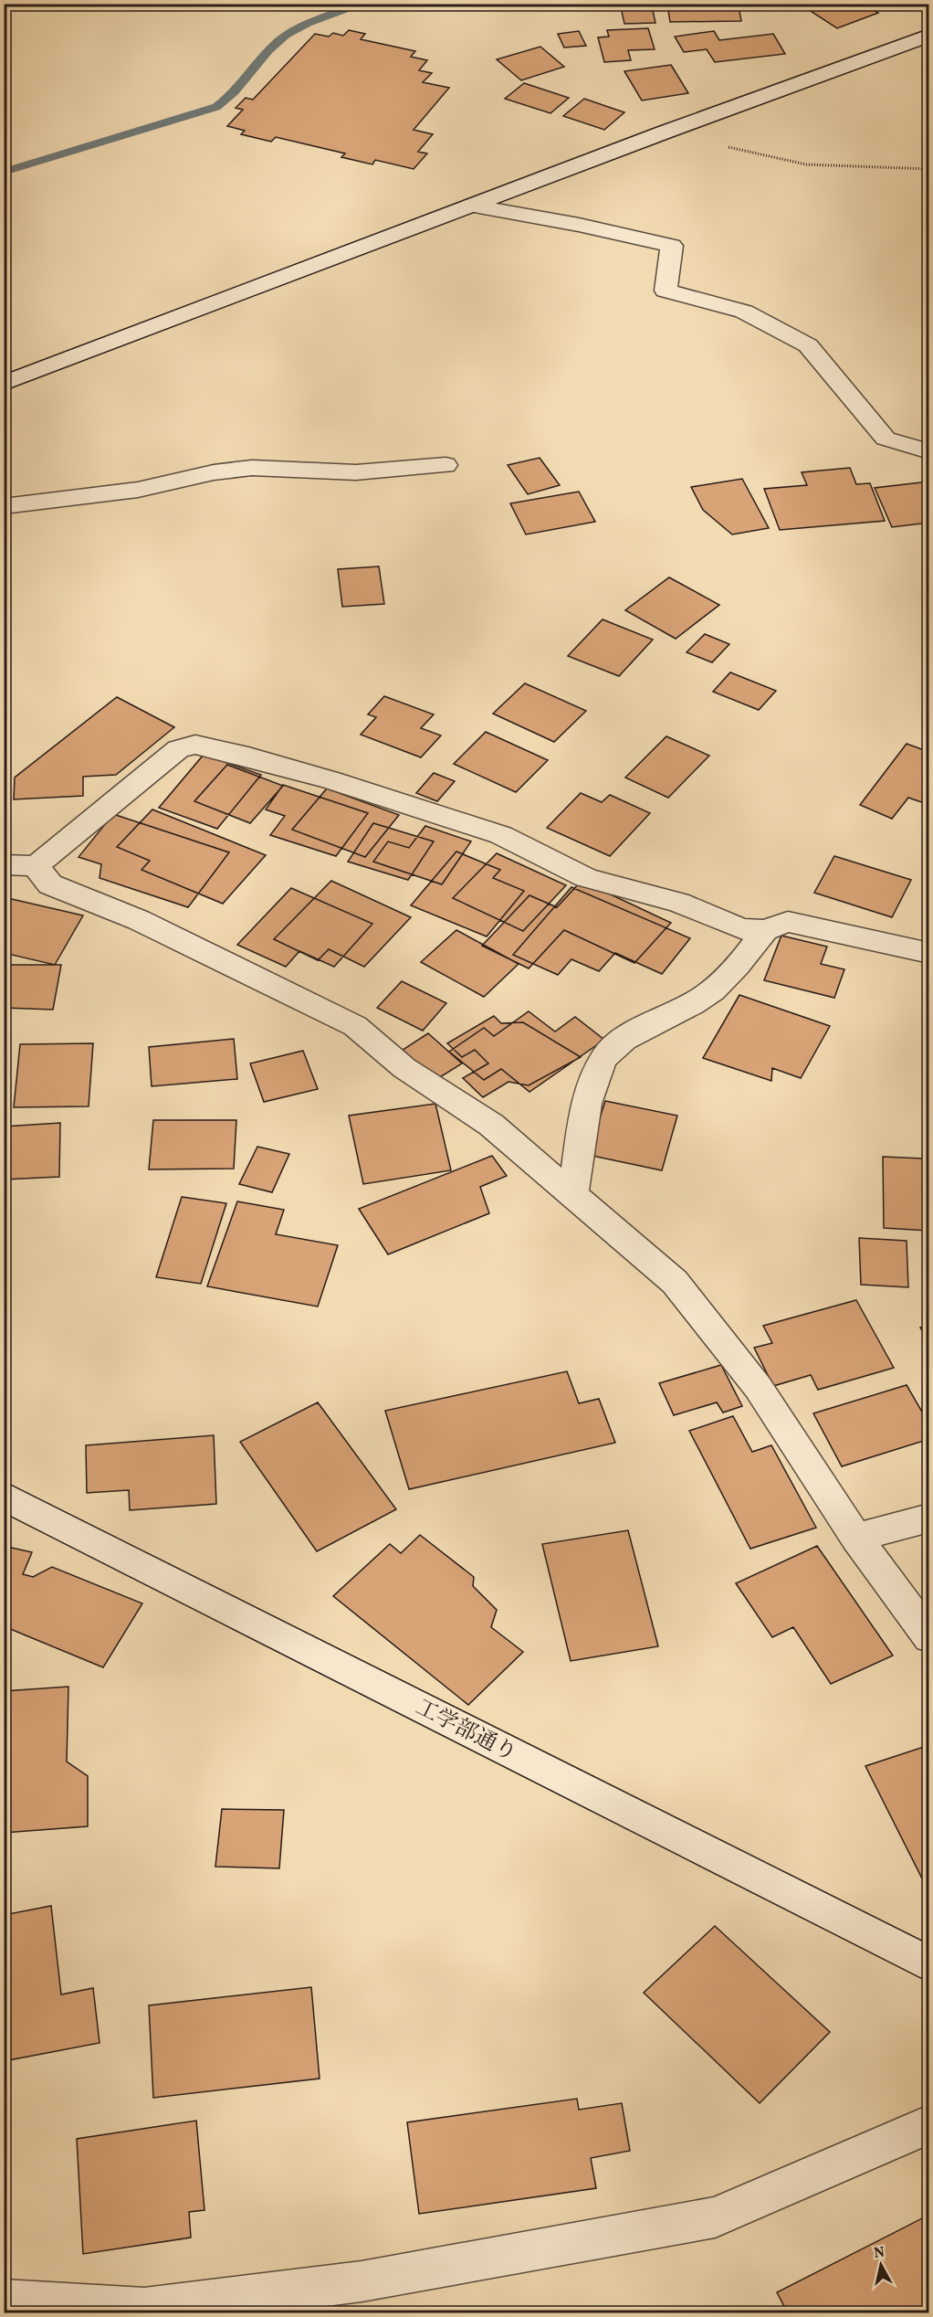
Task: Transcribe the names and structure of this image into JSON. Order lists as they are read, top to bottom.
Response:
{
  "streets": {
    "street": ["工学部通り"]
  },
  "north": "top"
}
